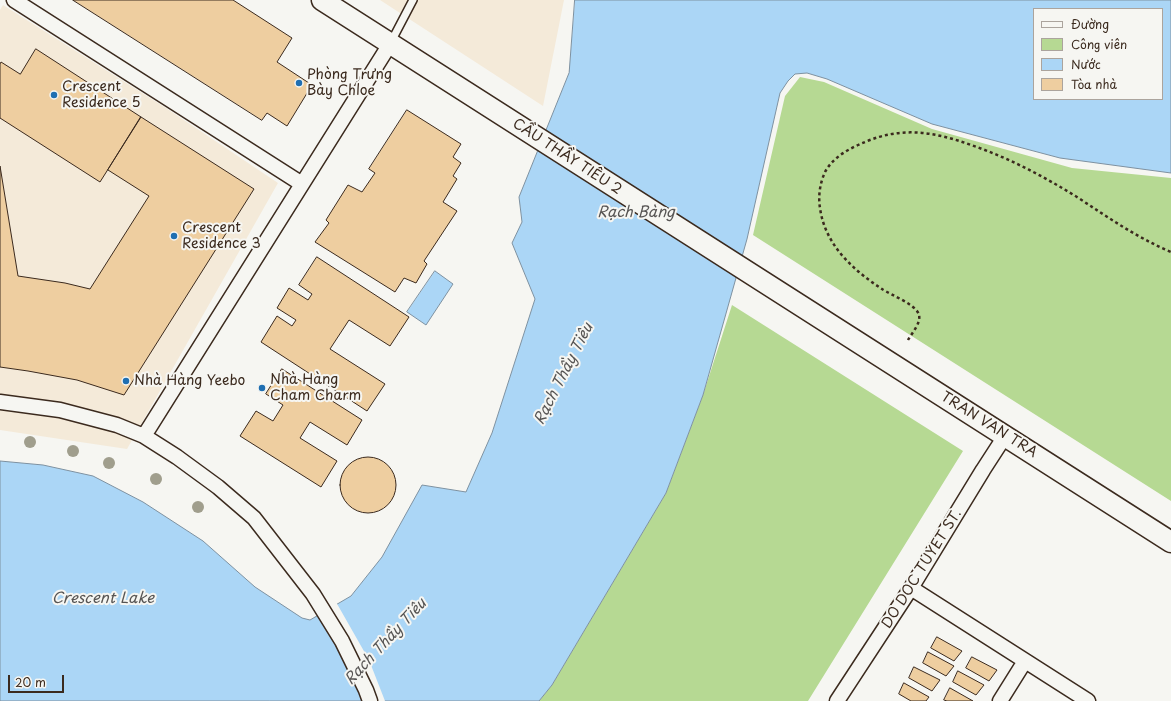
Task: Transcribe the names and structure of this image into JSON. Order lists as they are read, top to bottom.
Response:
{
  "streets": {
    "main road": ["CẦU THẦY TIÊU 2", "TRAN VAN TRA"],
    "street": ["DO DOC TUYET ST."]
  },
  "crossings": [
    ["CẦU THẦY TIÊU 2", "TRAN VAN TRA"],
    ["TRAN VAN TRA", "DO DOC TUYET ST."]
  ],
  "water": ["Rạch Bàng", "Rạch Thầy Tiêu", "Crescent Lake"],
  "places": [
    "Phòng Trưng Bày Chloe",
    "Crescent Residence 5",
    "Crescent Residence 3",
    "Nhà Hàng Yeebo",
    "Nhà Hàng Cham Charm"
  ],
  "legend": [
    "Đường",
    "Công viên",
    "Nước",
    "Tòa nhà"
  ],
  "scale_bar": "20 m"
}
